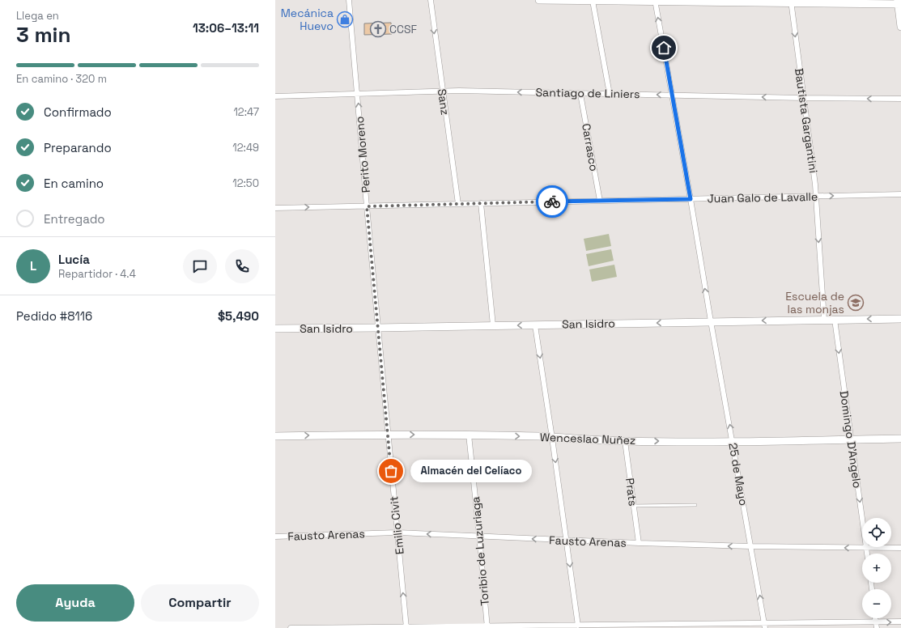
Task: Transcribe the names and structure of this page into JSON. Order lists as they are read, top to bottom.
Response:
{
  "streets": {
    "street": [
      "Santiago de Liniers",
      "Sanz",
      "Bautista Gargantini",
      "Carrasco",
      "Perito Moreno",
      "Juan Galo de Lavalle",
      "San Isidro",
      "Wenceslao Nuñez",
      "Domingo D'Angelo",
      "25 de Mayo",
      "Prats",
      "Emilio Civit",
      "Fausto Arenas",
      "Toribio de Luzuriaga"
    ]
  },
  "crossings": [
    ["Santiago de Liniers", "Sanz"],
    ["Santiago de Liniers", "Bautista Gargantini"],
    ["Santiago de Liniers", "Carrasco"],
    ["Santiago de Liniers", "Perito Moreno"],
    ["Santiago de Liniers", "25 de Mayo"],
    ["Sanz", "Juan Galo de Lavalle"],
    ["Bautista Gargantini", "Juan Galo de Lavalle"],
    ["Bautista Gargantini", "San Isidro"],
    ["Carrasco", "Juan Galo de Lavalle"],
    ["Perito Moreno", "Juan Galo de Lavalle"],
    ["Perito Moreno", "San Isidro"],
    ["Perito Moreno", "Emilio Civit"],
    ["Juan Galo de Lavalle", "25 de Mayo"],
    ["San Isidro", "Domingo D'Angelo"],
    ["San Isidro", "25 de Mayo"],
    ["San Isidro", "Emilio Civit"],
    ["Wenceslao Nuñez", "Domingo D'Angelo"],
    ["Wenceslao Nuñez", "25 de Mayo"],
    ["Wenceslao Nuñez", "Prats"],
    ["Wenceslao Nuñez", "Emilio Civit"],
    ["Wenceslao Nuñez", "Toribio de Luzuriaga"],
    ["Domingo D'Angelo", "Fausto Arenas"],
    ["25 de Mayo", "Fausto Arenas"],
    ["Prats", "Fausto Arenas"],
    ["Emilio Civit", "Fausto Arenas"],
    ["Fausto Arenas", "Toribio de Luzuriaga"]
  ],
  "one_way": [
    "Santiago de Liniers",
    "Sanz",
    "Bautista Gargantini",
    "San Isidro",
    "Wenceslao Nuñez",
    "Domingo D'Angelo",
    "25 de Mayo",
    "Fausto Arenas"
  ],
  "places": {
    "shop": ["Mecánica Huevo"],
    "church": ["CCSF"],
    "school or university": ["Escuela de las monjas"],
    "other": ["Almacén del Celíaco"]
  },
  "page": {
    "heading": ["3 min", "Llega en", "13:06–13:11"],
    "panel": [
      "Lucía",
      "Repartidor · 4.4",
      "Pedido #8116",
      "$5,490"
    ],
    "bar": "En camino · 320 m",
    "list": [
      ["Confirmado", "12:47"],
      ["Preparando", "12:49"],
      ["En camino", "12:50"],
      "Entregado"
    ],
    "round": "L",
    "bubble": "Almacén del Celíaco",
    "map_buttons": ["+", "−"],
    "buttons": ["Ayuda", "Compartir"]
  }
}
